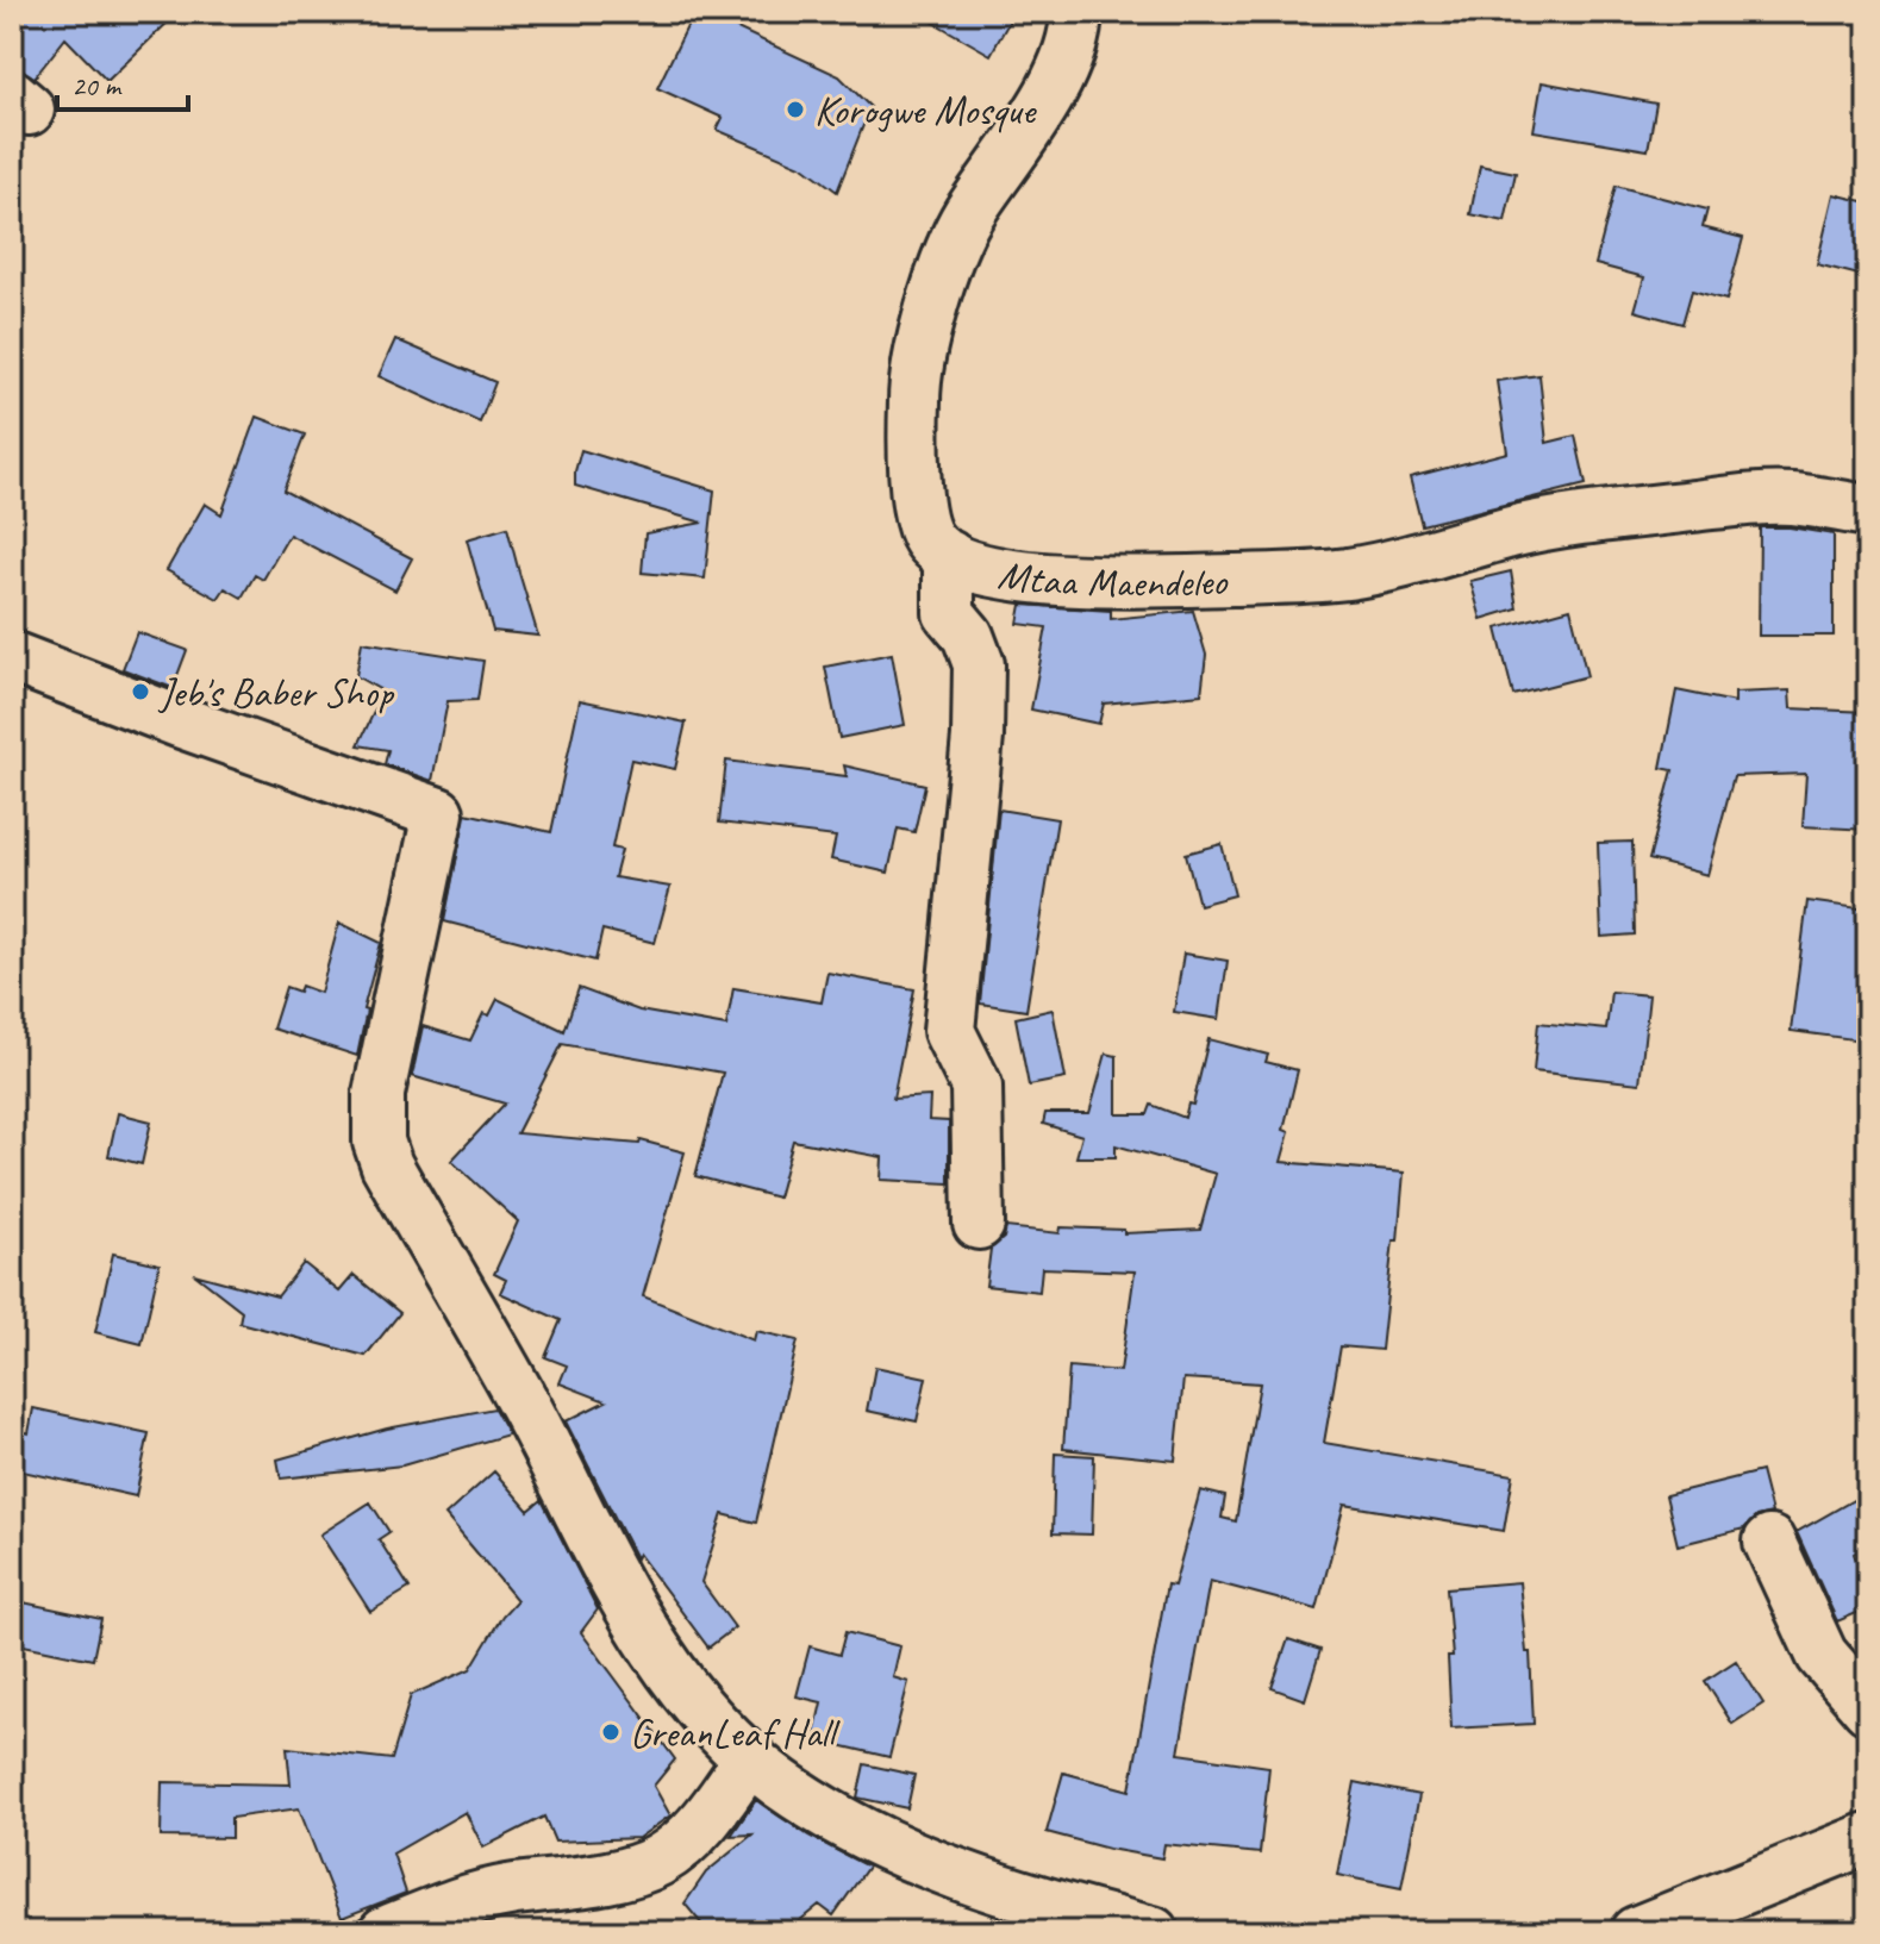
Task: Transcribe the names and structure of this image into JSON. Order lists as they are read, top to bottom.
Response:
{
  "streets": {
    "street": ["Mtaa Maendeleo"]
  },
  "places": ["Korogwe Mosque", "Jeb's Baber Shop", "GreanLeaf Hall"],
  "scale_bar": "20 m"
}
